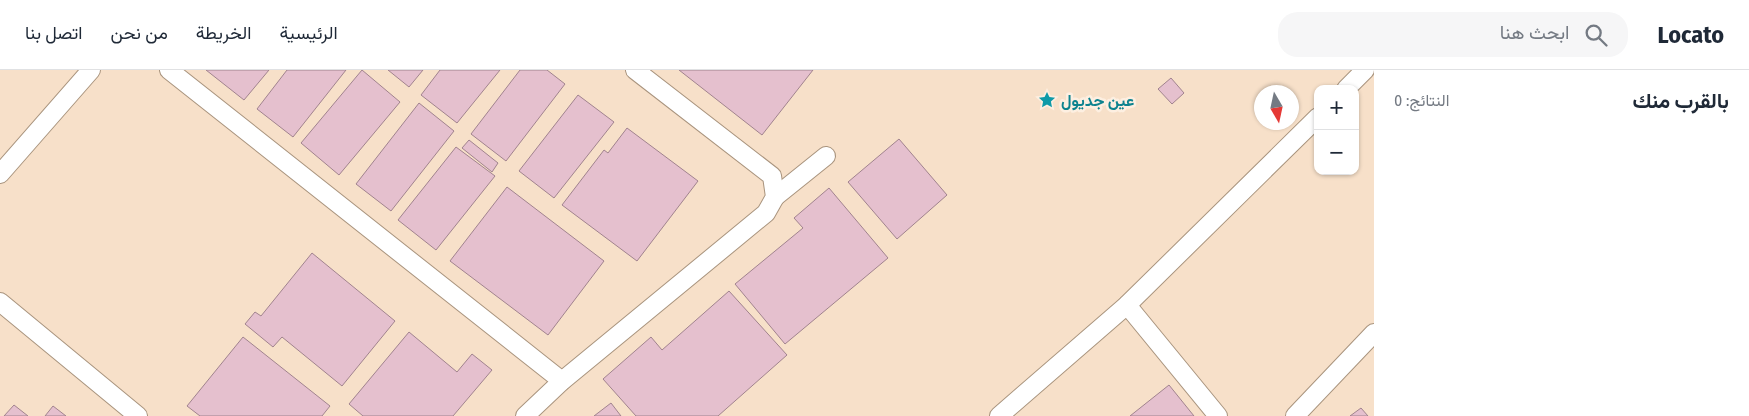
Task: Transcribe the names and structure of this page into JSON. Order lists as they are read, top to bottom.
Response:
{
  "places": {
    "place": ["عين جديول"]
  },
  "north": "bottom",
  "page": {
    "header": "Locato",
    "search": "ابحث هنا",
    "nav": [
      "الرئيسية",
      "الخريطة",
      "من نحن",
      "اتصل بنا"
    ],
    "heading": ["بالقرب منك", "النتائج: 0"],
    "map_buttons": ["+", "−"]
  }
}
